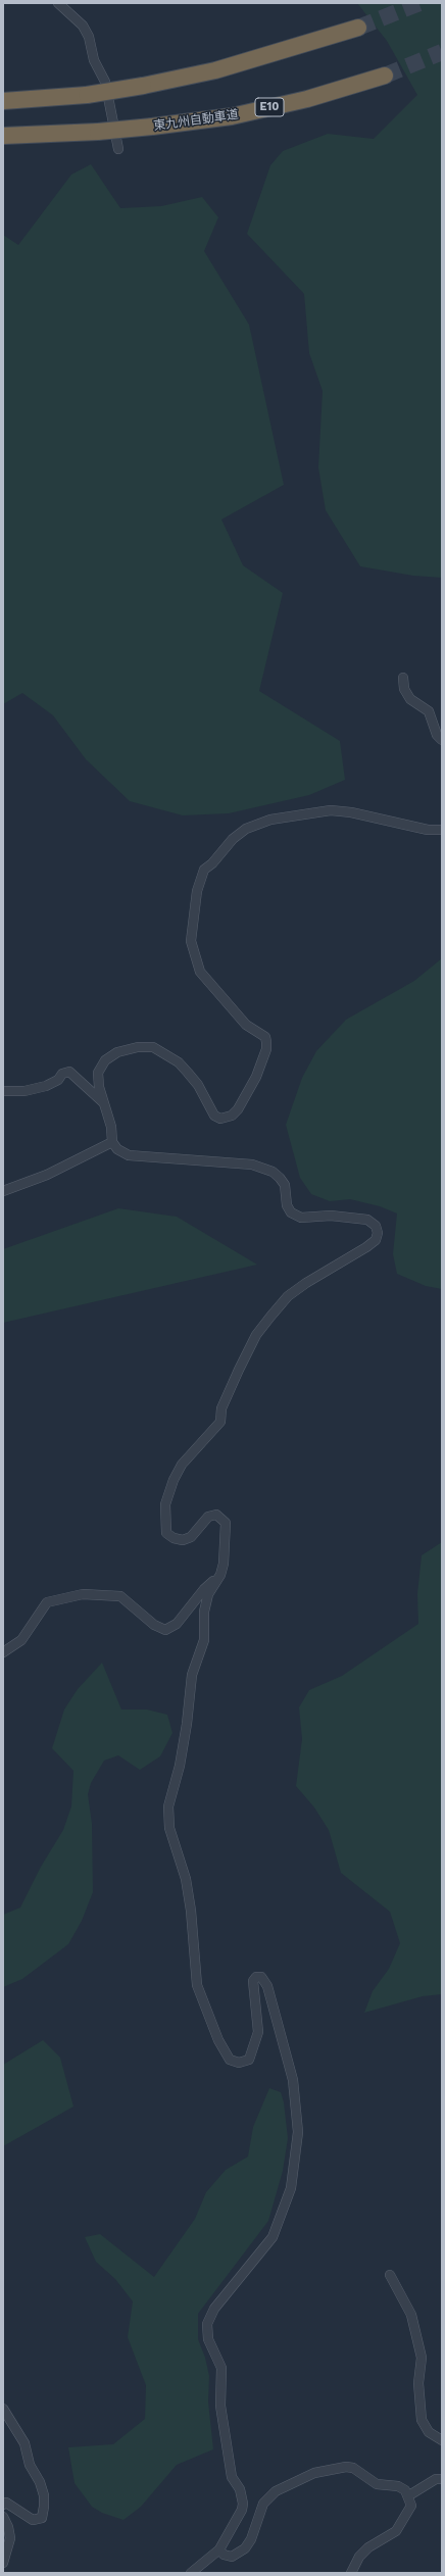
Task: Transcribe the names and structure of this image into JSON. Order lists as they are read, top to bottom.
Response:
{
  "streets": {
    "highway": ["E10", "東九州自動車道"]
  }
}
